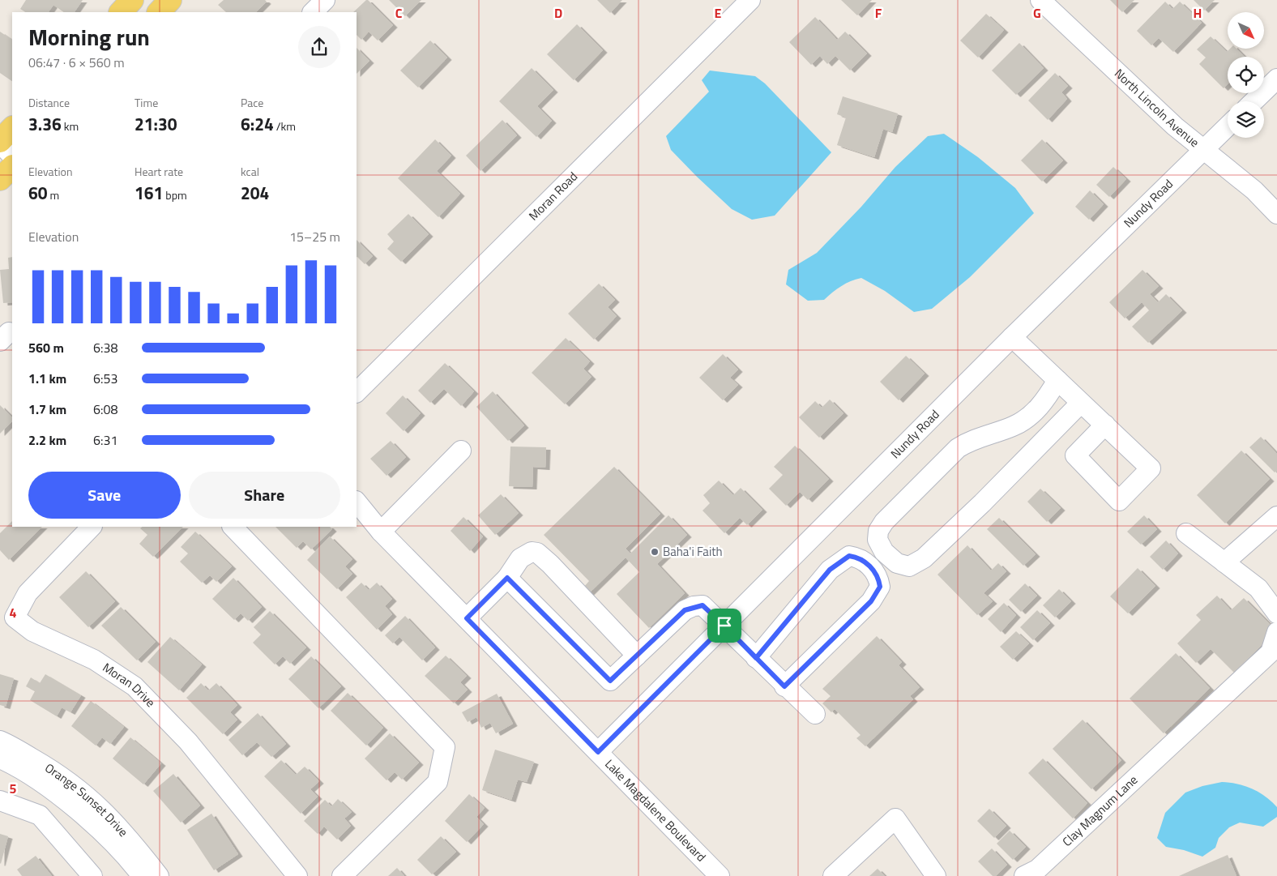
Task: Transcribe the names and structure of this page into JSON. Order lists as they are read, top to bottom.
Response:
{
  "streets": {
    "street": [
      "North Lincoln Avenue",
      "Moran Road",
      "Nundy Road",
      "Moran Drive",
      "Orange Sunset Drive",
      "Lake Magdalene Boulevard",
      "Clay Magnum Lane"
    ]
  },
  "crossings": [
    ["North Lincoln Avenue", "Nundy Road"],
    ["Nundy Road", "Lake Magdalene Boulevard"]
  ],
  "places": ["Baha'i Faith"],
  "north": "bottom right",
  "page": {
    "heading": ["Morning run", "06:47 · 6 × 560 m"],
    "stats": [
      ["Distance", "3.36 km"],
      ["Time", "21:30"],
      ["Pace", "6:24 /km"],
      ["Elevation", "60 m"],
      ["Heart rate", "161 bpm"],
      ["kcal", "204"]
    ],
    "chart": ["Elevation", "15–25 m"],
    "list": [
      {
        "name": "560 m",
        "note": "6:38"
      },
      {
        "name": "1.1 km",
        "note": "6:53"
      },
      {
        "name": "1.7 km",
        "note": "6:08"
      },
      {
        "name": "2.2 km",
        "note": "6:31"
      }
    ],
    "buttons": ["Save", "Share"]
  },
  "grid": {
    "columns": [
      "C",
      "D",
      "E",
      "F",
      "G",
      "H"
    ],
    "rows": ["4", "5"]
  }
}
